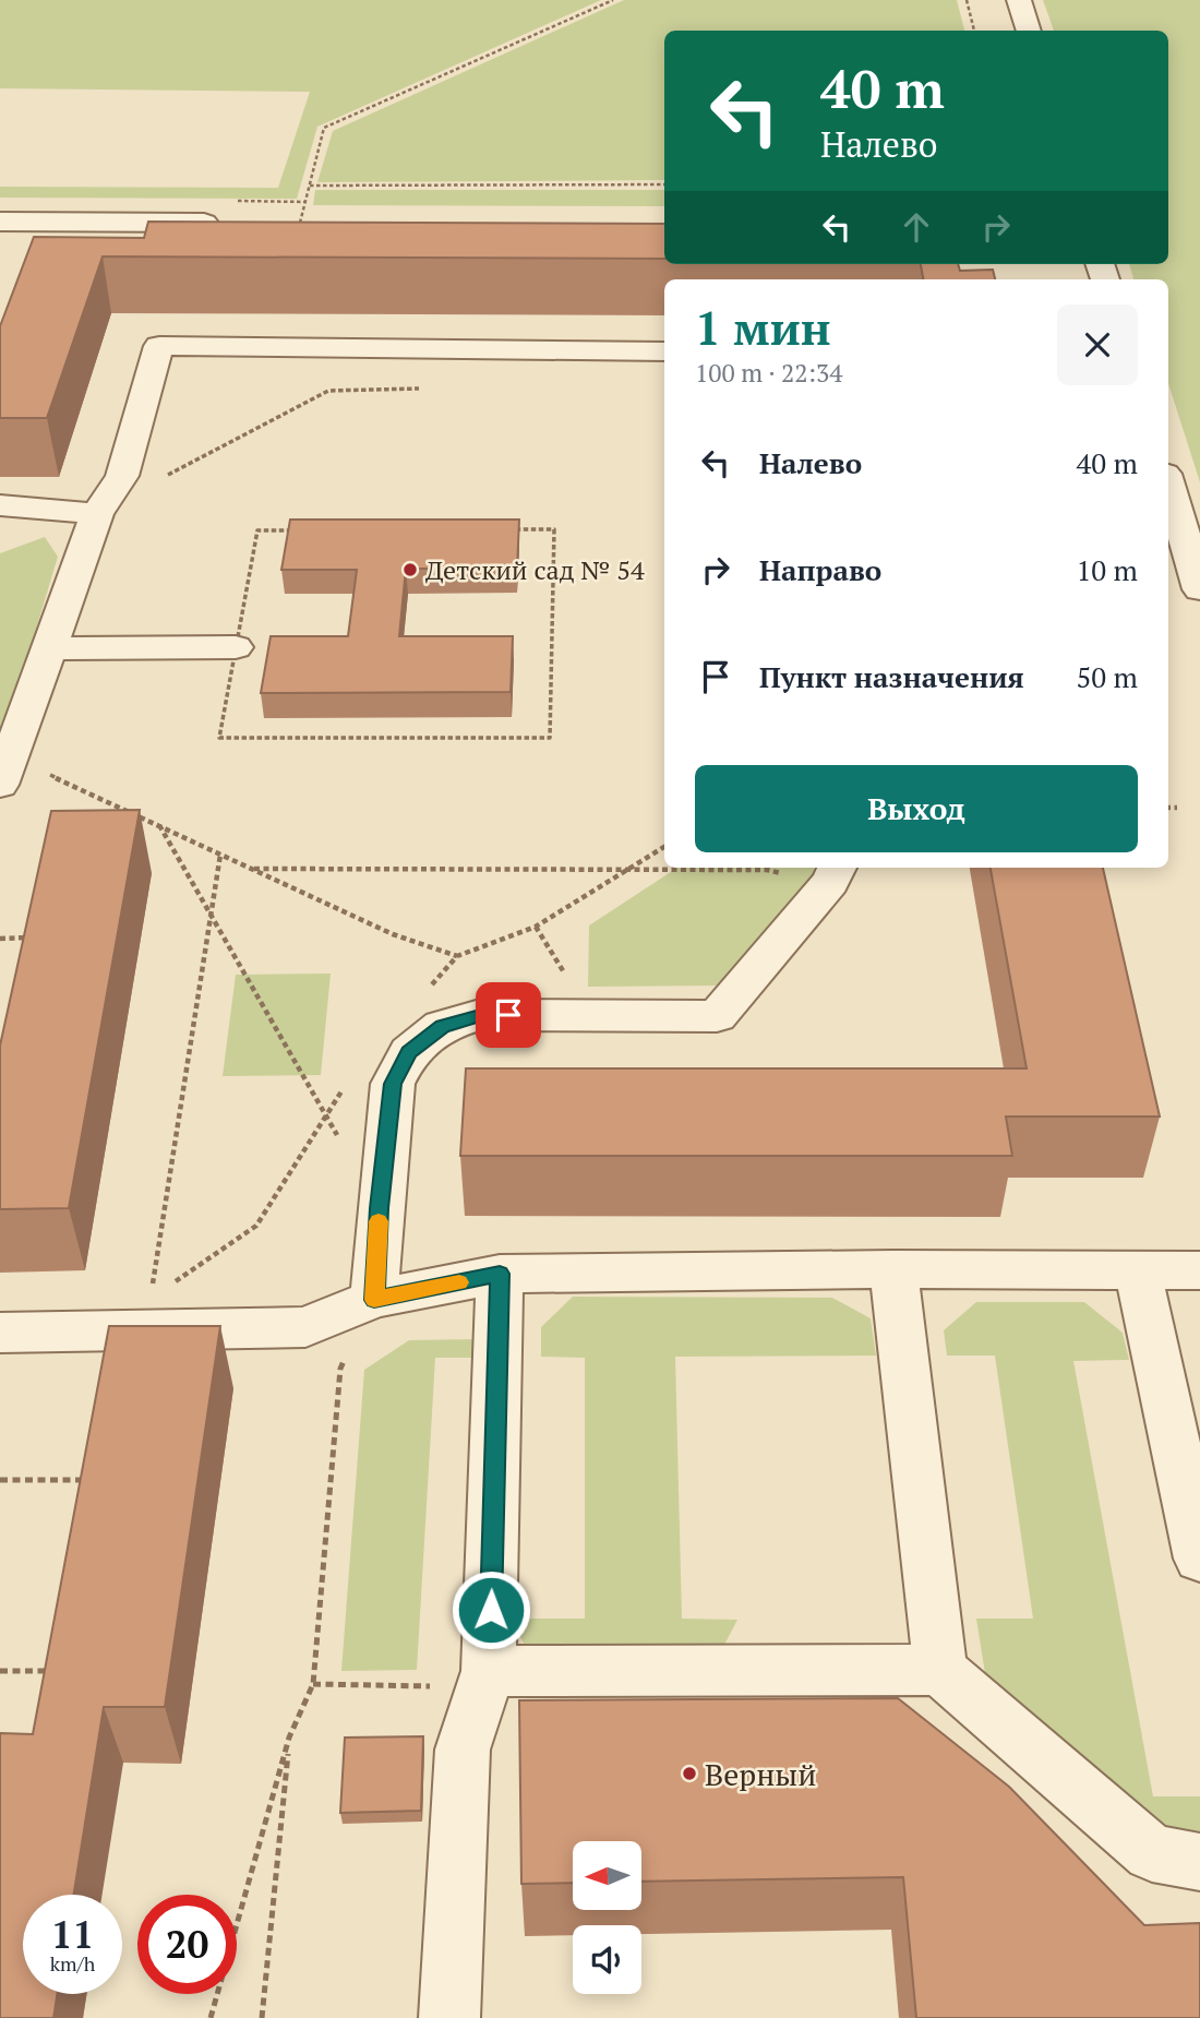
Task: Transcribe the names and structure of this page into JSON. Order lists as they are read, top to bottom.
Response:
{
  "places": ["Детский сад № 54", "Верный"],
  "north": "left",
  "page": {
    "turn": ["40 m", "Налево"],
    "heading": ["1 мин", "100 m · 22:34"],
    "list": [
      {
        "name": "Налево",
        "value": "40 m"
      },
      {
        "name": "Направо",
        "value": "10 m"
      },
      {
        "name": "Пункт назначения",
        "value": "50 m"
      }
    ],
    "buttons": "Выход",
    "speed": "11 km/h",
    "limit": "20"
  }
}
